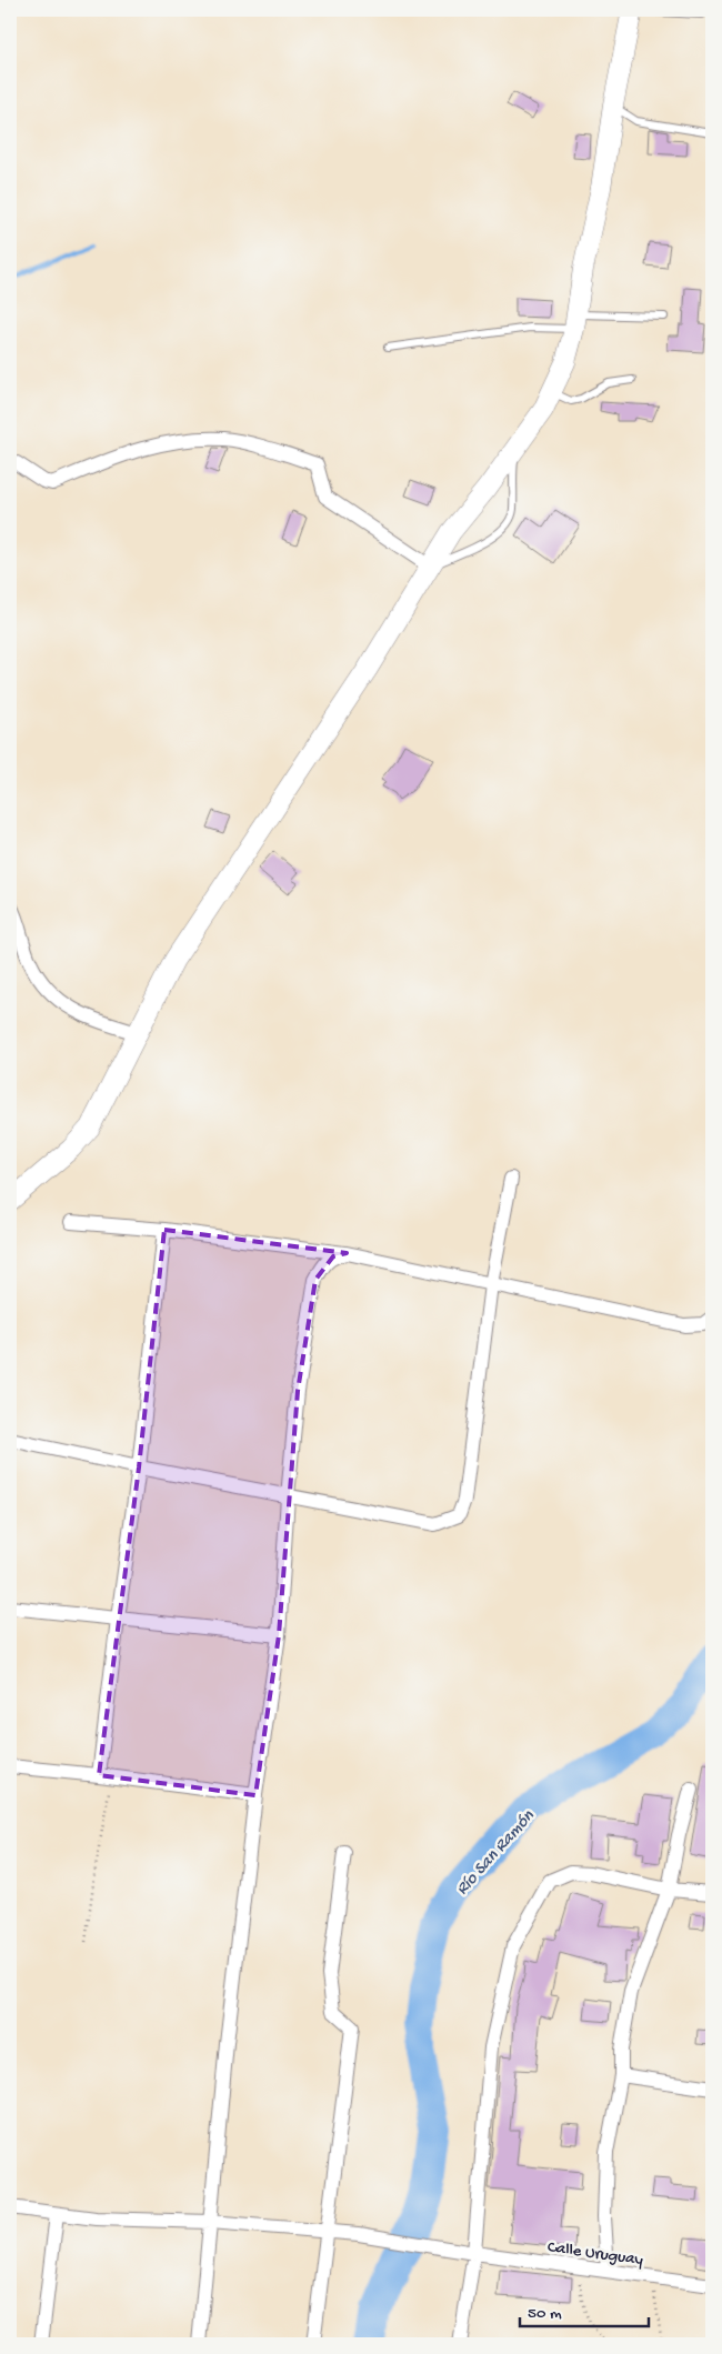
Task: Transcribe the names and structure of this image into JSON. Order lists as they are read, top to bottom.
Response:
{
  "streets": {
    "street": ["Calle Uruguay"]
  },
  "water": ["Río San Ramón"],
  "scale_bar": "50 m"
}
